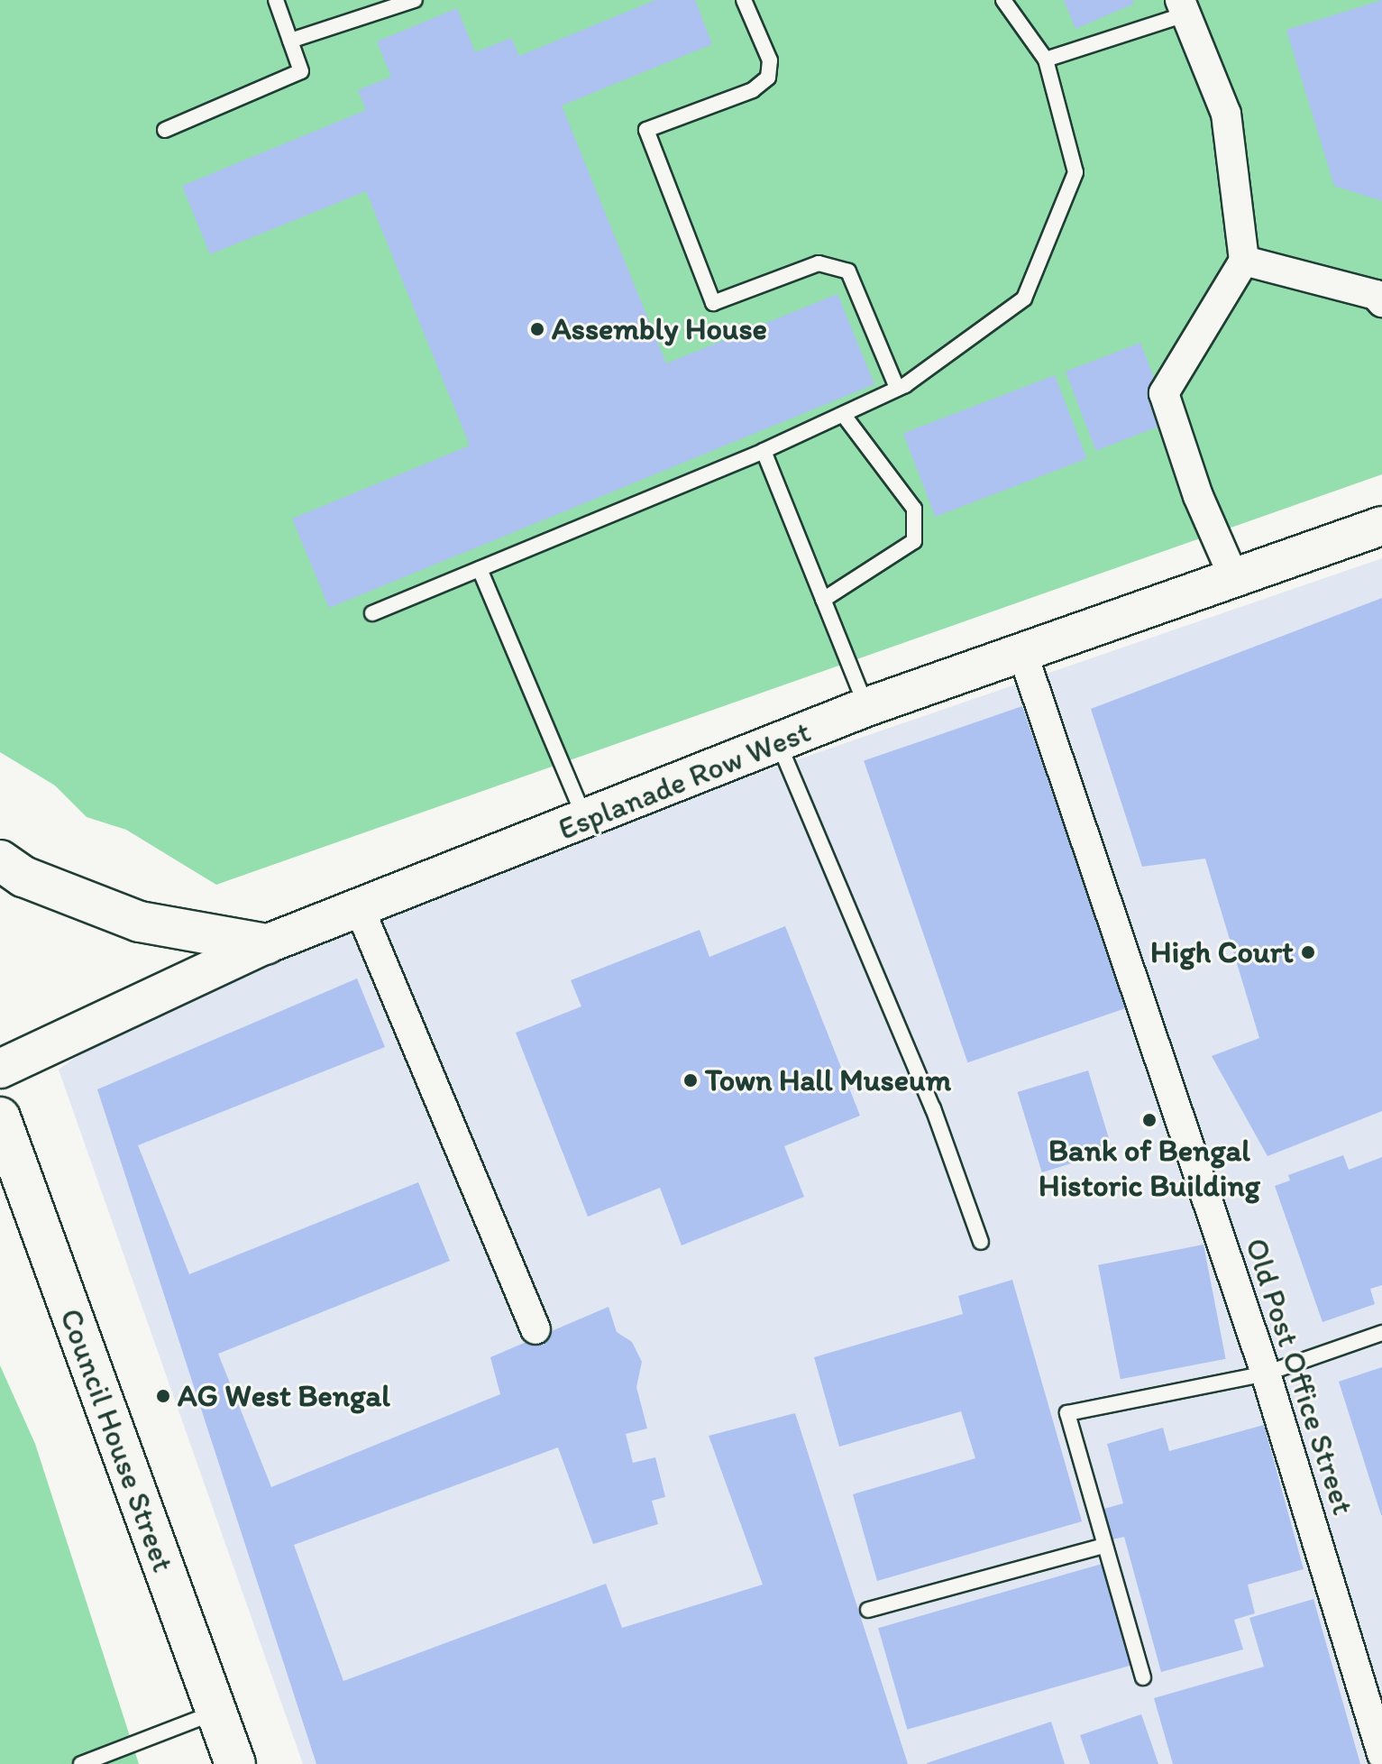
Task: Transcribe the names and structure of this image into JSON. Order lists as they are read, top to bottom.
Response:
{
  "streets": {
    "main road": ["Council House Street"],
    "street": ["Esplanade Row West", "Old Post Office Street"]
  },
  "crossings": [
    ["Esplanade Row West", "Old Post Office Street"]
  ],
  "places": [
    "Assembly House",
    "High Court",
    "Town Hall Museum",
    "Bank of Bengal Historic Building",
    "AG West Bengal"
  ]
}
